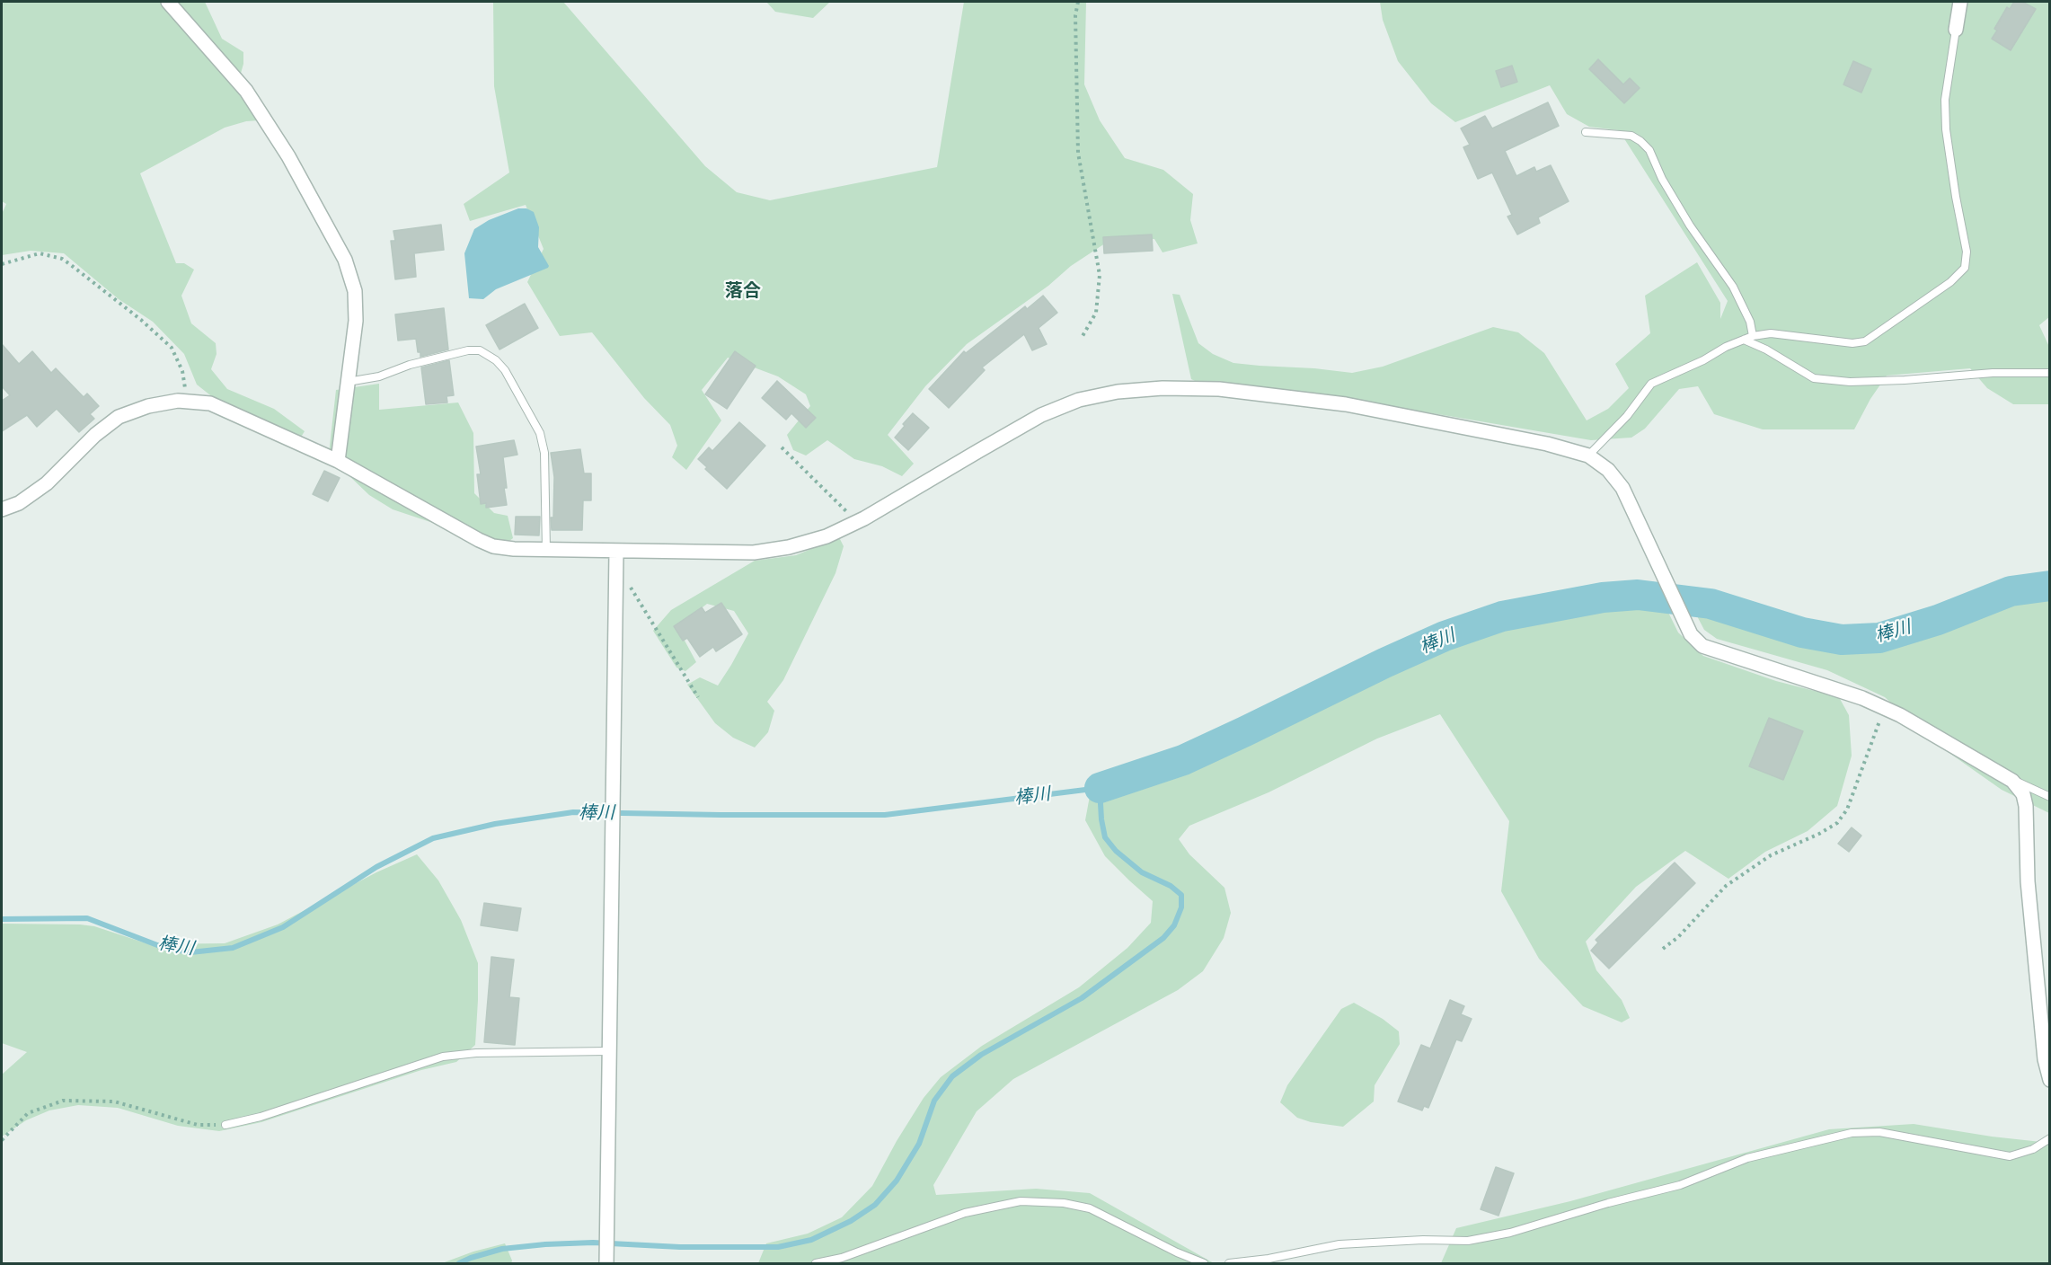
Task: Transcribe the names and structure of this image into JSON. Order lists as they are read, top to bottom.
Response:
{
  "districts": ["落合"],
  "water": ["棒川"]
}
